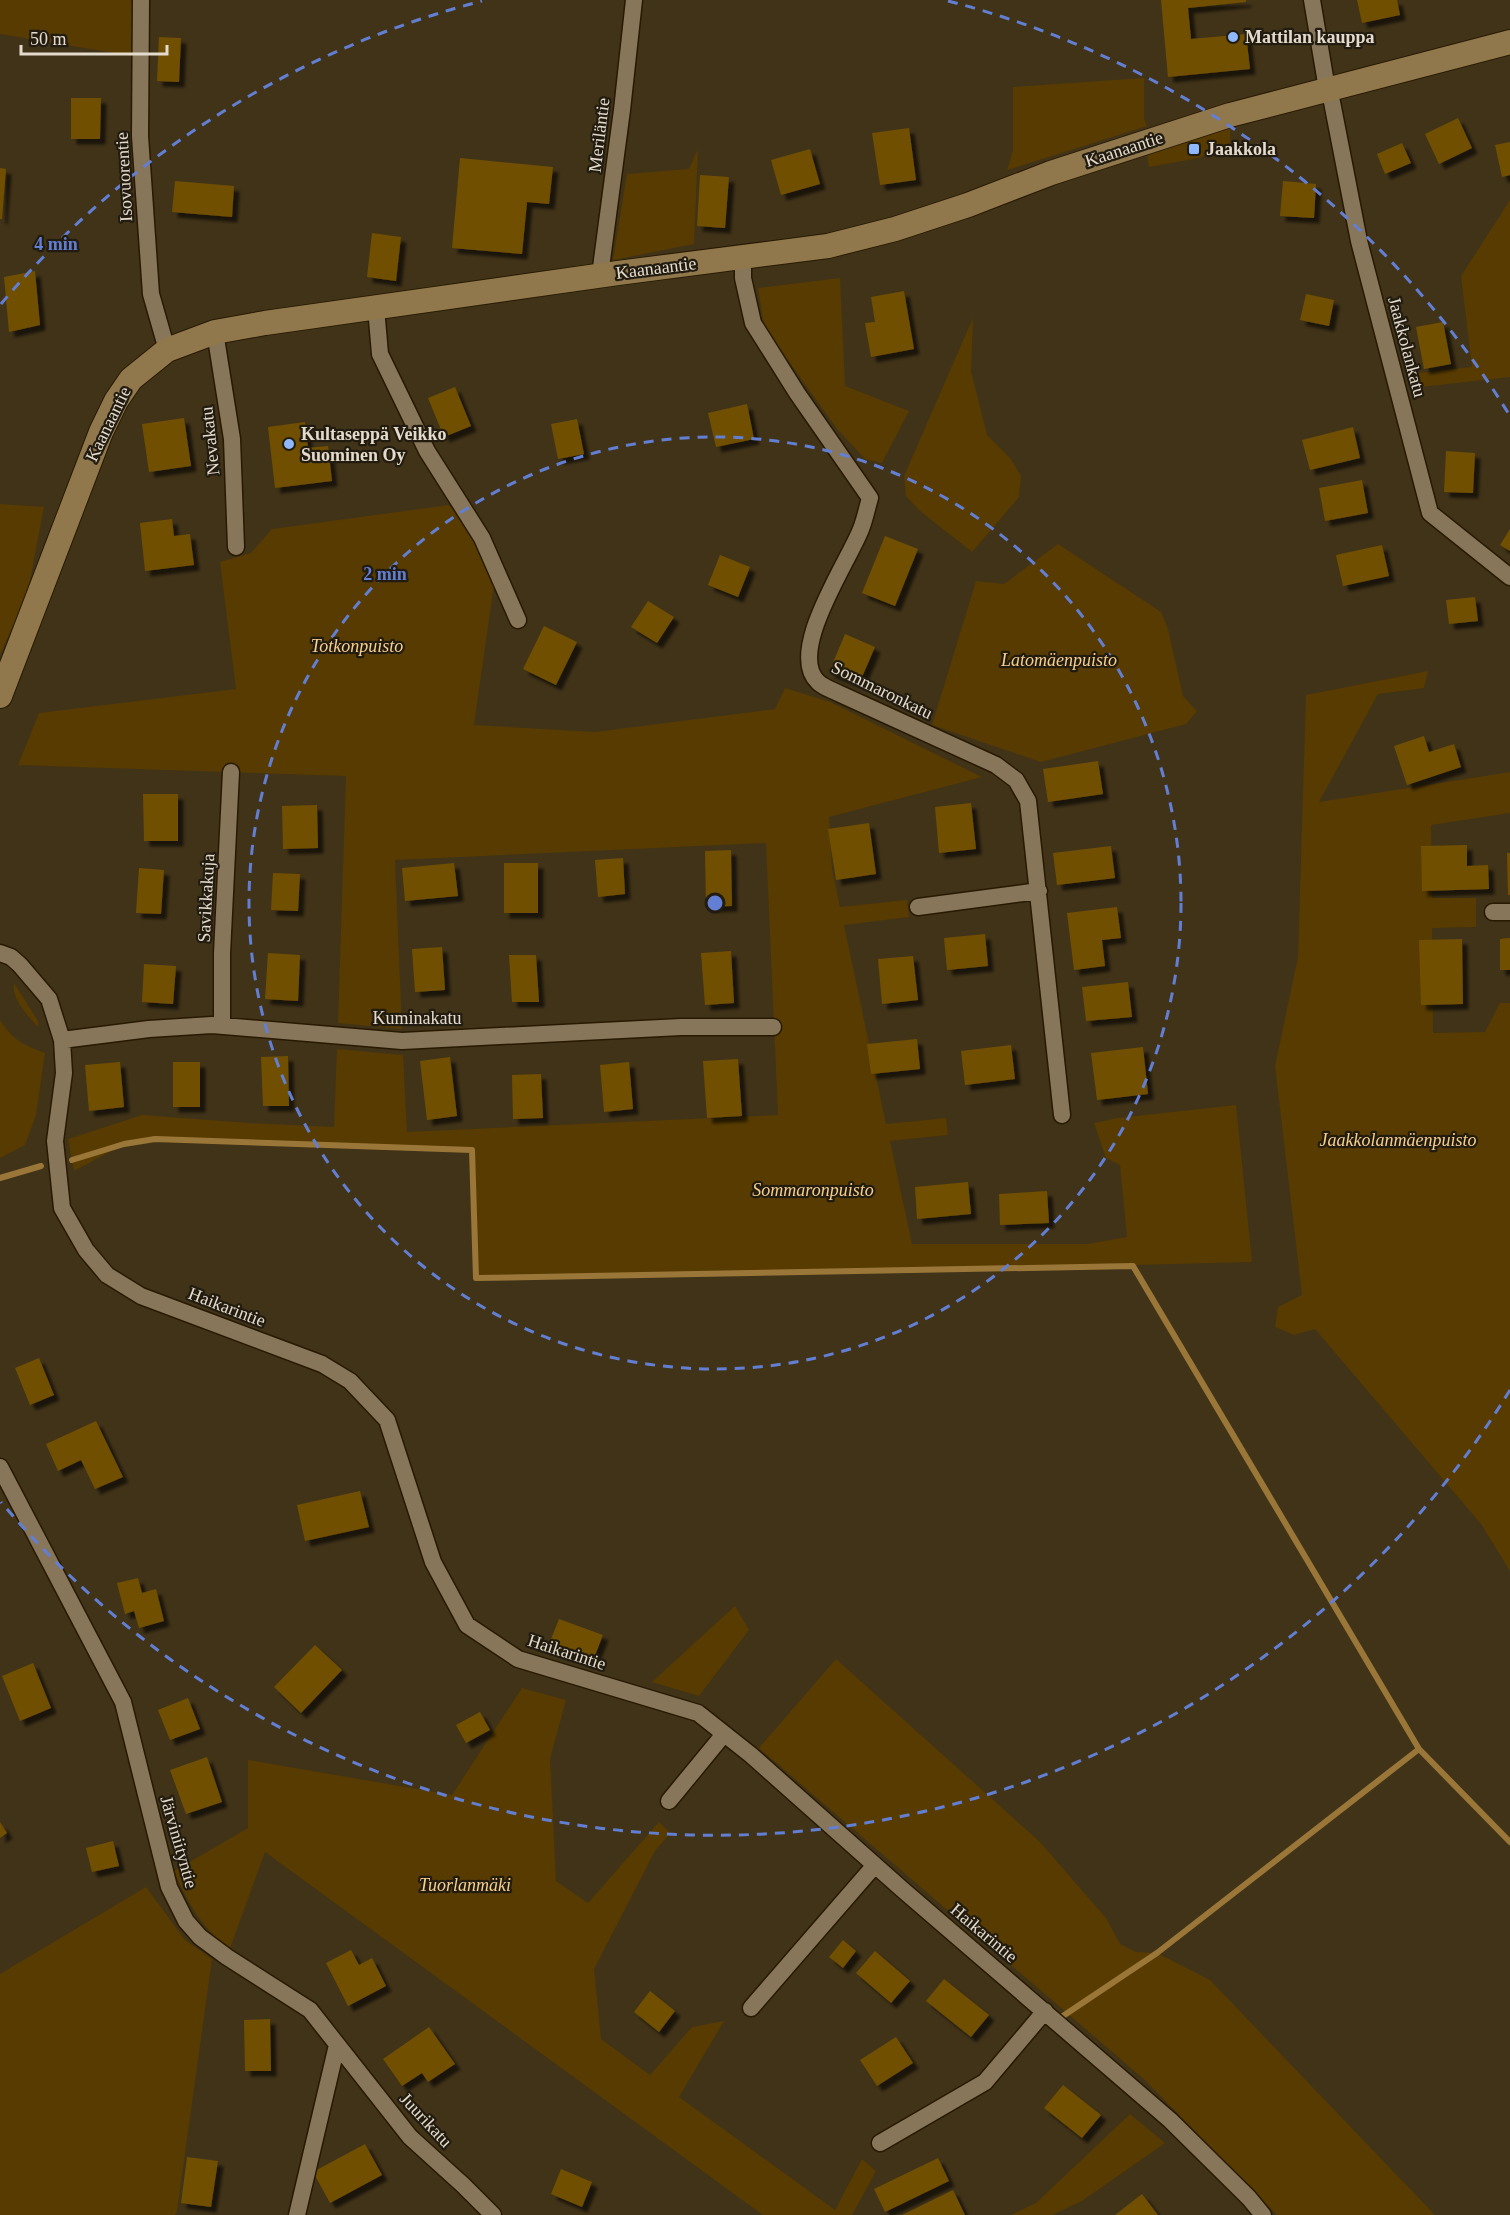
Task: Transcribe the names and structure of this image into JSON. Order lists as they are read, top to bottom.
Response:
{
  "streets": {
    "street": [
      "Meriläntie",
      "Kaanaantie",
      "Isovuorentie",
      "Jaakkolankatu",
      "Nevakatu",
      "Sommaronkatu",
      "Savikkakuja",
      "Kuminakatu",
      "Haikarintie",
      "Järviniityntie",
      "Juurikatu"
    ]
  },
  "crossings": [
    ["Meriläntie", "Kaanaantie"],
    ["Kaanaantie", "Isovuorentie"],
    ["Kaanaantie", "Jaakkolankatu"],
    ["Kaanaantie", "Nevakatu"],
    ["Kaanaantie", "Sommaronkatu"],
    ["Savikkakuja", "Kuminakatu"],
    ["Kuminakatu", "Haikarintie"],
    ["Järviniityntie", "Juurikatu"]
  ],
  "parks": [
    "Totkonpuisto",
    "Latomäenpuisto",
    "Jaakkolanmäenpuisto",
    "Sommaronpuisto",
    "Tuorlanmäki"
  ],
  "places": {
    "other": ["Mattilan kauppa", "Kultaseppä Veikko Suominen Oy"],
    "transit": ["Jaakkola"]
  },
  "scale_bar": "50 m",
  "rings": ["4 min", "2 min"]
}
